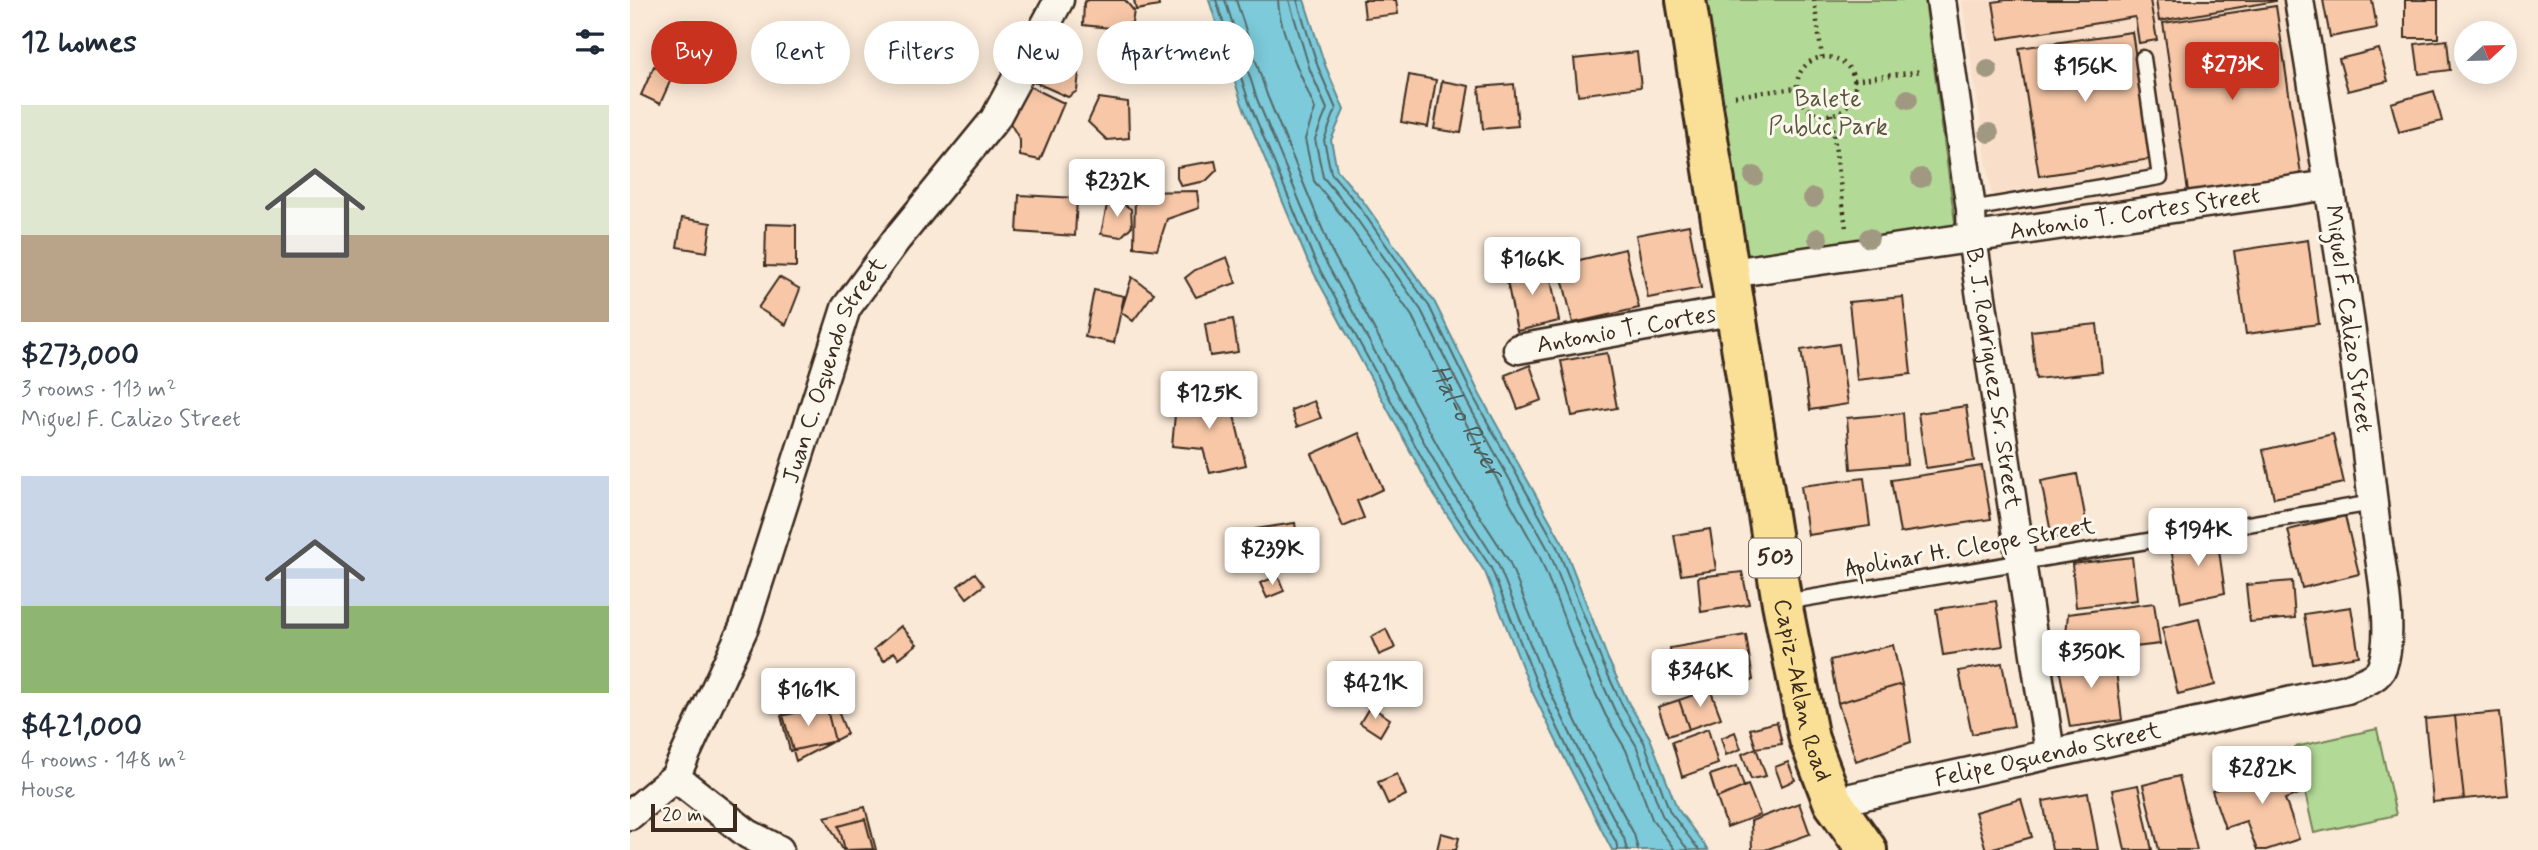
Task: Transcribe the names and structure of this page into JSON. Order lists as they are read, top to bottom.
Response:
{
  "streets": {
    "main road": ["503", "Capiz-Aklan Road"],
    "street": [
      "Antonio T. Cortes Street",
      "Miguel F. Calizo Street",
      "Antonio T. Cortes",
      "Juan C. Oquendo Street",
      "B. J. Rodriguez Sr. Street",
      "Felipe Oquendo Street"
    ],
    "lane": ["Apolinar H. Cleope Street"]
  },
  "crossings": [
    ["Antonio T. Cortes Street", "Miguel F. Calizo Street"],
    ["Antonio T. Cortes Street", "B. J. Rodriguez Sr. Street"],
    ["Antonio T. Cortes Street", "503"],
    ["Miguel F. Calizo Street", "Apolinar H. Cleope Street"],
    ["Miguel F. Calizo Street", "Felipe Oquendo Street"],
    ["Antonio T. Cortes", "503"],
    ["Antonio T. Cortes", "Capiz-Aklan Road"],
    ["B. J. Rodriguez Sr. Street", "Apolinar H. Cleope Street"],
    ["B. J. Rodriguez Sr. Street", "Felipe Oquendo Street"],
    ["Apolinar H. Cleope Street", "Capiz-Aklan Road"],
    ["503", "Capiz-Aklan Road"],
    ["Capiz-Aklan Road", "Felipe Oquendo Street"]
  ],
  "water": ["Hal-o River"],
  "parks": ["Balete Public Park"],
  "scale_bar": "20 m",
  "north": "right",
  "page": {
    "heading": "12 homes",
    "chip": [
      "Buy",
      "Rent",
      "Filters",
      "New",
      "Apartment"
    ],
    "price": [
      "$273K",
      "$156K",
      "$232K",
      "$166K",
      "$125K",
      "$194K",
      "$239K",
      "$350K",
      "$346K",
      "$421K",
      "$161K",
      "$282K"
    ],
    "list": [
      {
        "name": "$273,000",
        "note": "3 rooms · 113 m² · Miguel F. Calizo Street"
      },
      {
        "name": "$421,000",
        "note": "4 rooms · 148 m² · House"
      }
    ],
    "scale": "20 m"
  }
}
